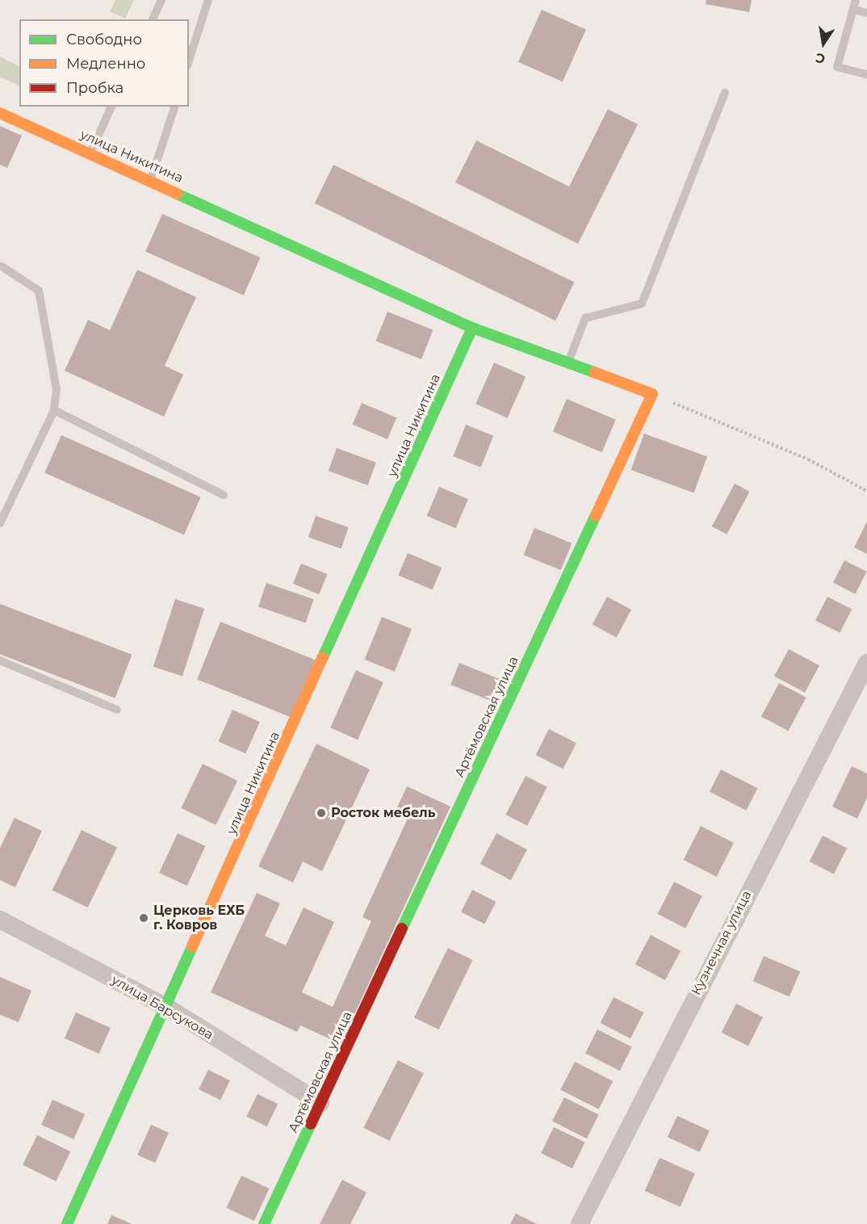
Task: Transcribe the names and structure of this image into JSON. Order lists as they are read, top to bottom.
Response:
{
  "streets": {
    "street": [
      "улица Никитина",
      "Артёмовская улица",
      "Кузнечная улица",
      "улица Барсукова"
    ]
  },
  "crossings": [
    ["улица Никитина", "улица Барсукова"],
    ["Артёмовская улица", "улица Барсукова"]
  ],
  "places": ["Росток мебель", "Церковь ЕХБ г. Ковров"],
  "legend": ["Свободно", "Медленно", "Пробка"],
  "north": "bottom"
}
